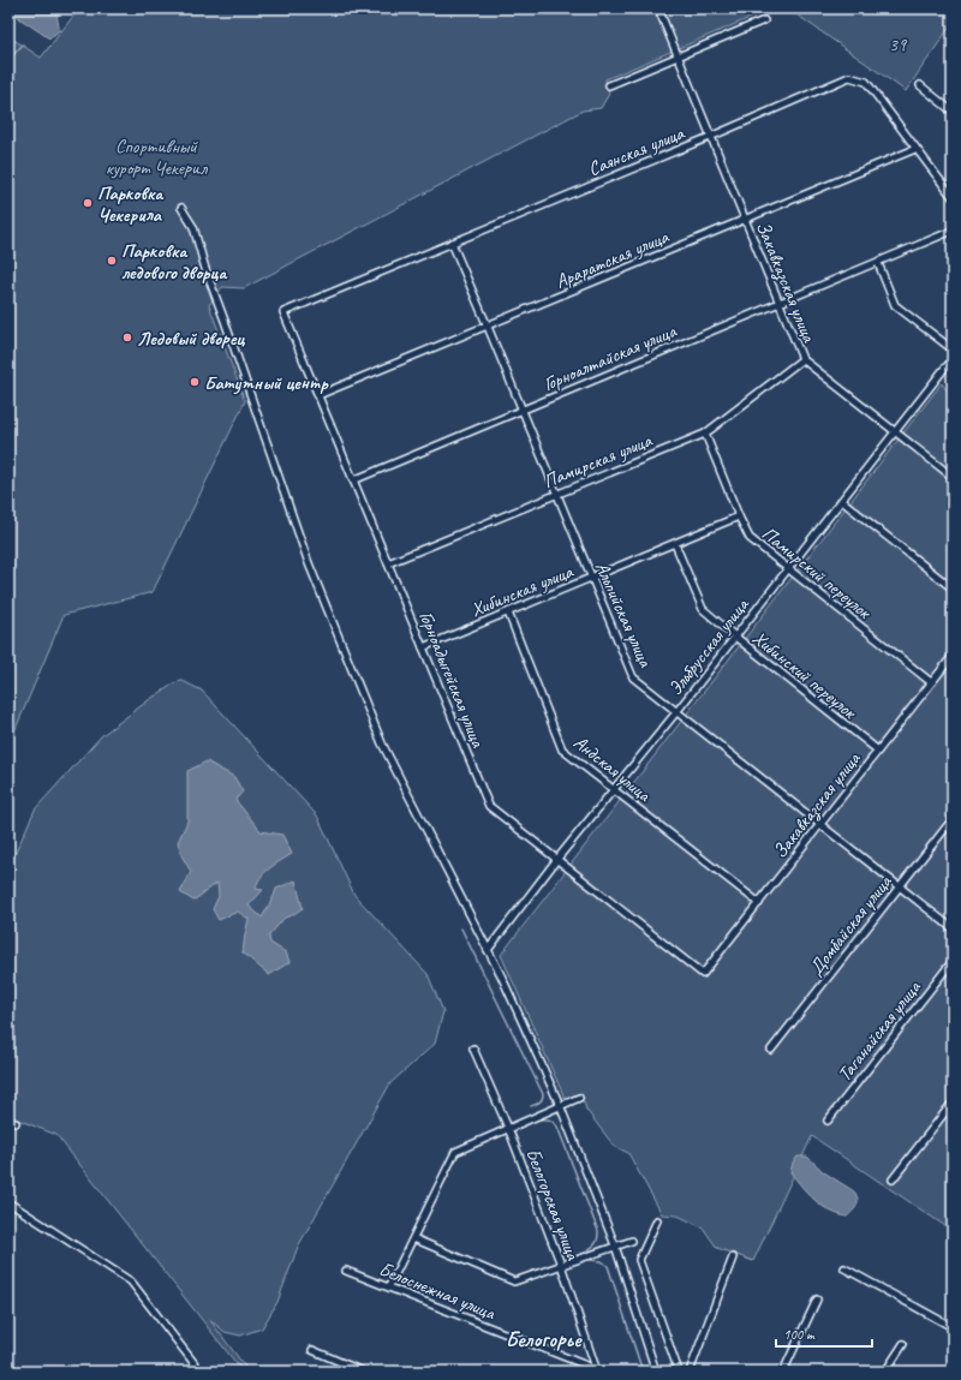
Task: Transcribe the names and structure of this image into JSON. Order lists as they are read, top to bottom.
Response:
{
  "streets": {
    "street": [
      "Саянская улица",
      "Араратская улица",
      "Закавказская улица",
      "Горноалтайская улица",
      "Памирская улица",
      "Памирский переулок",
      "Хибинская улица",
      "Альпийская улица",
      "Эльбрусская улица",
      "Хибинский переулок",
      "Горноадыгейская улица",
      "Андская улица",
      "Домбайская улица",
      "Таганайская улица",
      "Белогорская улица",
      "Белоснежная улица"
    ]
  },
  "crossings": [
    ["Саянская улица", "Араратская улица"],
    ["Саянская улица", "Закавказская улица"],
    ["Саянская улица", "Альпийская улица"],
    ["Саянская улица", "Горноадыгейская улица"],
    ["Араратская улица", "Закавказская улица"],
    ["Араратская улица", "Альпийская улица"],
    ["Араратская улица", "Горноадыгейская улица"],
    ["Закавказская улица", "Горноалтайская улица"],
    ["Закавказская улица", "Памирская улица"],
    ["Закавказская улица", "Памирский переулок"],
    ["Закавказская улица", "Альпийская улица"],
    ["Закавказская улица", "Эльбрусская улица"],
    ["Закавказская улица", "Хибинский переулок"],
    ["Закавказская улица", "Горноадыгейская улица"],
    ["Закавказская улица", "Андская улица"],
    ["Горноалтайская улица", "Альпийская улица"],
    ["Горноалтайская улица", "Горноадыгейская улица"],
    ["Памирская улица", "Памирский переулок"],
    ["Памирская улица", "Альпийская улица"],
    ["Памирская улица", "Горноадыгейская улица"],
    ["Памирский переулок", "Хибинская улица"],
    ["Памирский переулок", "Эльбрусская улица"],
    ["Хибинская улица", "Альпийская улица"],
    ["Хибинская улица", "Хибинский переулок"],
    ["Хибинская улица", "Горноадыгейская улица"],
    ["Хибинская улица", "Андская улица"],
    ["Альпийская улица", "Эльбрусская улица"],
    ["Альпийская улица", "Домбайская улица"],
    ["Эльбрусская улица", "Хибинский переулок"],
    ["Эльбрусская улица", "Горноадыгейская улица"],
    ["Эльбрусская улица", "Андская улица"],
    ["Белогорская улица", "Белоснежная улица"]
  ],
  "districts": ["Белогорье"],
  "parks": ["39", "Спортивный курорт Чекерил"],
  "places": [
    "Парковка Чекерила",
    "Парковка ледового дворца",
    "Ледовый дворец",
    "Батутный центр"
  ],
  "scale_bar": "100 m"
}
